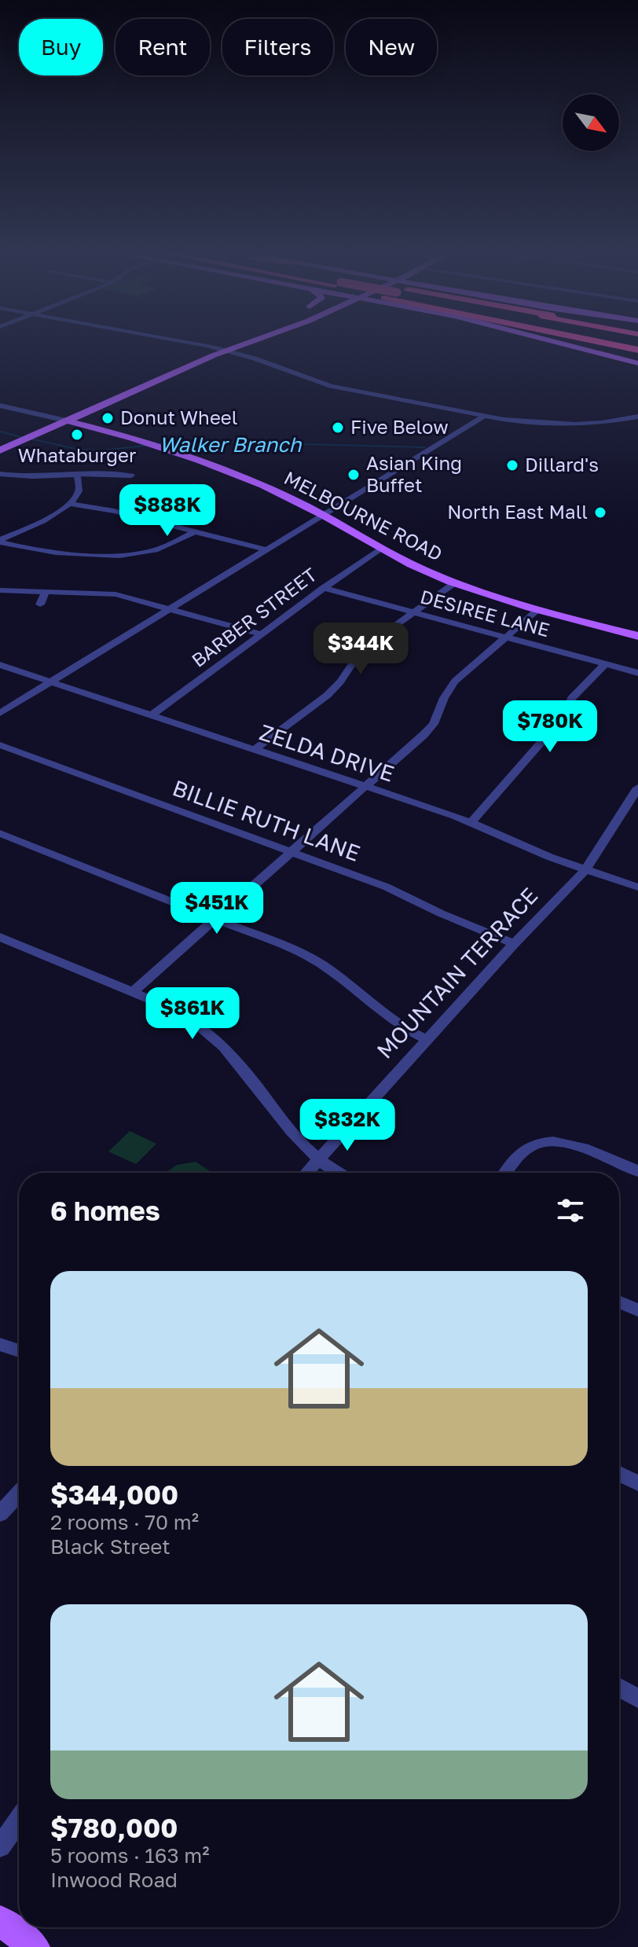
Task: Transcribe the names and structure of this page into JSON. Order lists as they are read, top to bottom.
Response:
{
  "streets": {
    "main road": ["MELBOURNE ROAD"],
    "street": [
      "DESIREE LANE",
      "BARBER STREET",
      "ZELDA DRIVE",
      "BILLIE RUTH LANE",
      "MOUNTAIN TERRACE"
    ]
  },
  "crossings": [
    ["MELBOURNE ROAD", "BARBER STREET"],
    ["DESIREE LANE", "BARBER STREET"],
    ["BARBER STREET", "ZELDA DRIVE"],
    ["ZELDA DRIVE", "MOUNTAIN TERRACE"],
    ["BILLIE RUTH LANE", "MOUNTAIN TERRACE"]
  ],
  "water": ["Walker Branch"],
  "places": [
    "Donut Wheel",
    "Five Below",
    "Whataburger",
    "Dillard's",
    "Asian King Buffet",
    "North East Mall"
  ],
  "north": "bottom right",
  "page": {
    "chip": [
      "Buy",
      "Rent",
      "Filters",
      "New"
    ],
    "price": [
      "$888K",
      "$344K",
      "$780K",
      "$451K",
      "$861K",
      "$832K"
    ],
    "heading": "6 homes",
    "list": [
      {
        "name": "$344,000",
        "note": "2 rooms · 70 m² · Black Street"
      },
      {
        "name": "$780,000",
        "note": "5 rooms · 163 m² · Inwood Road"
      }
    ]
  }
}
